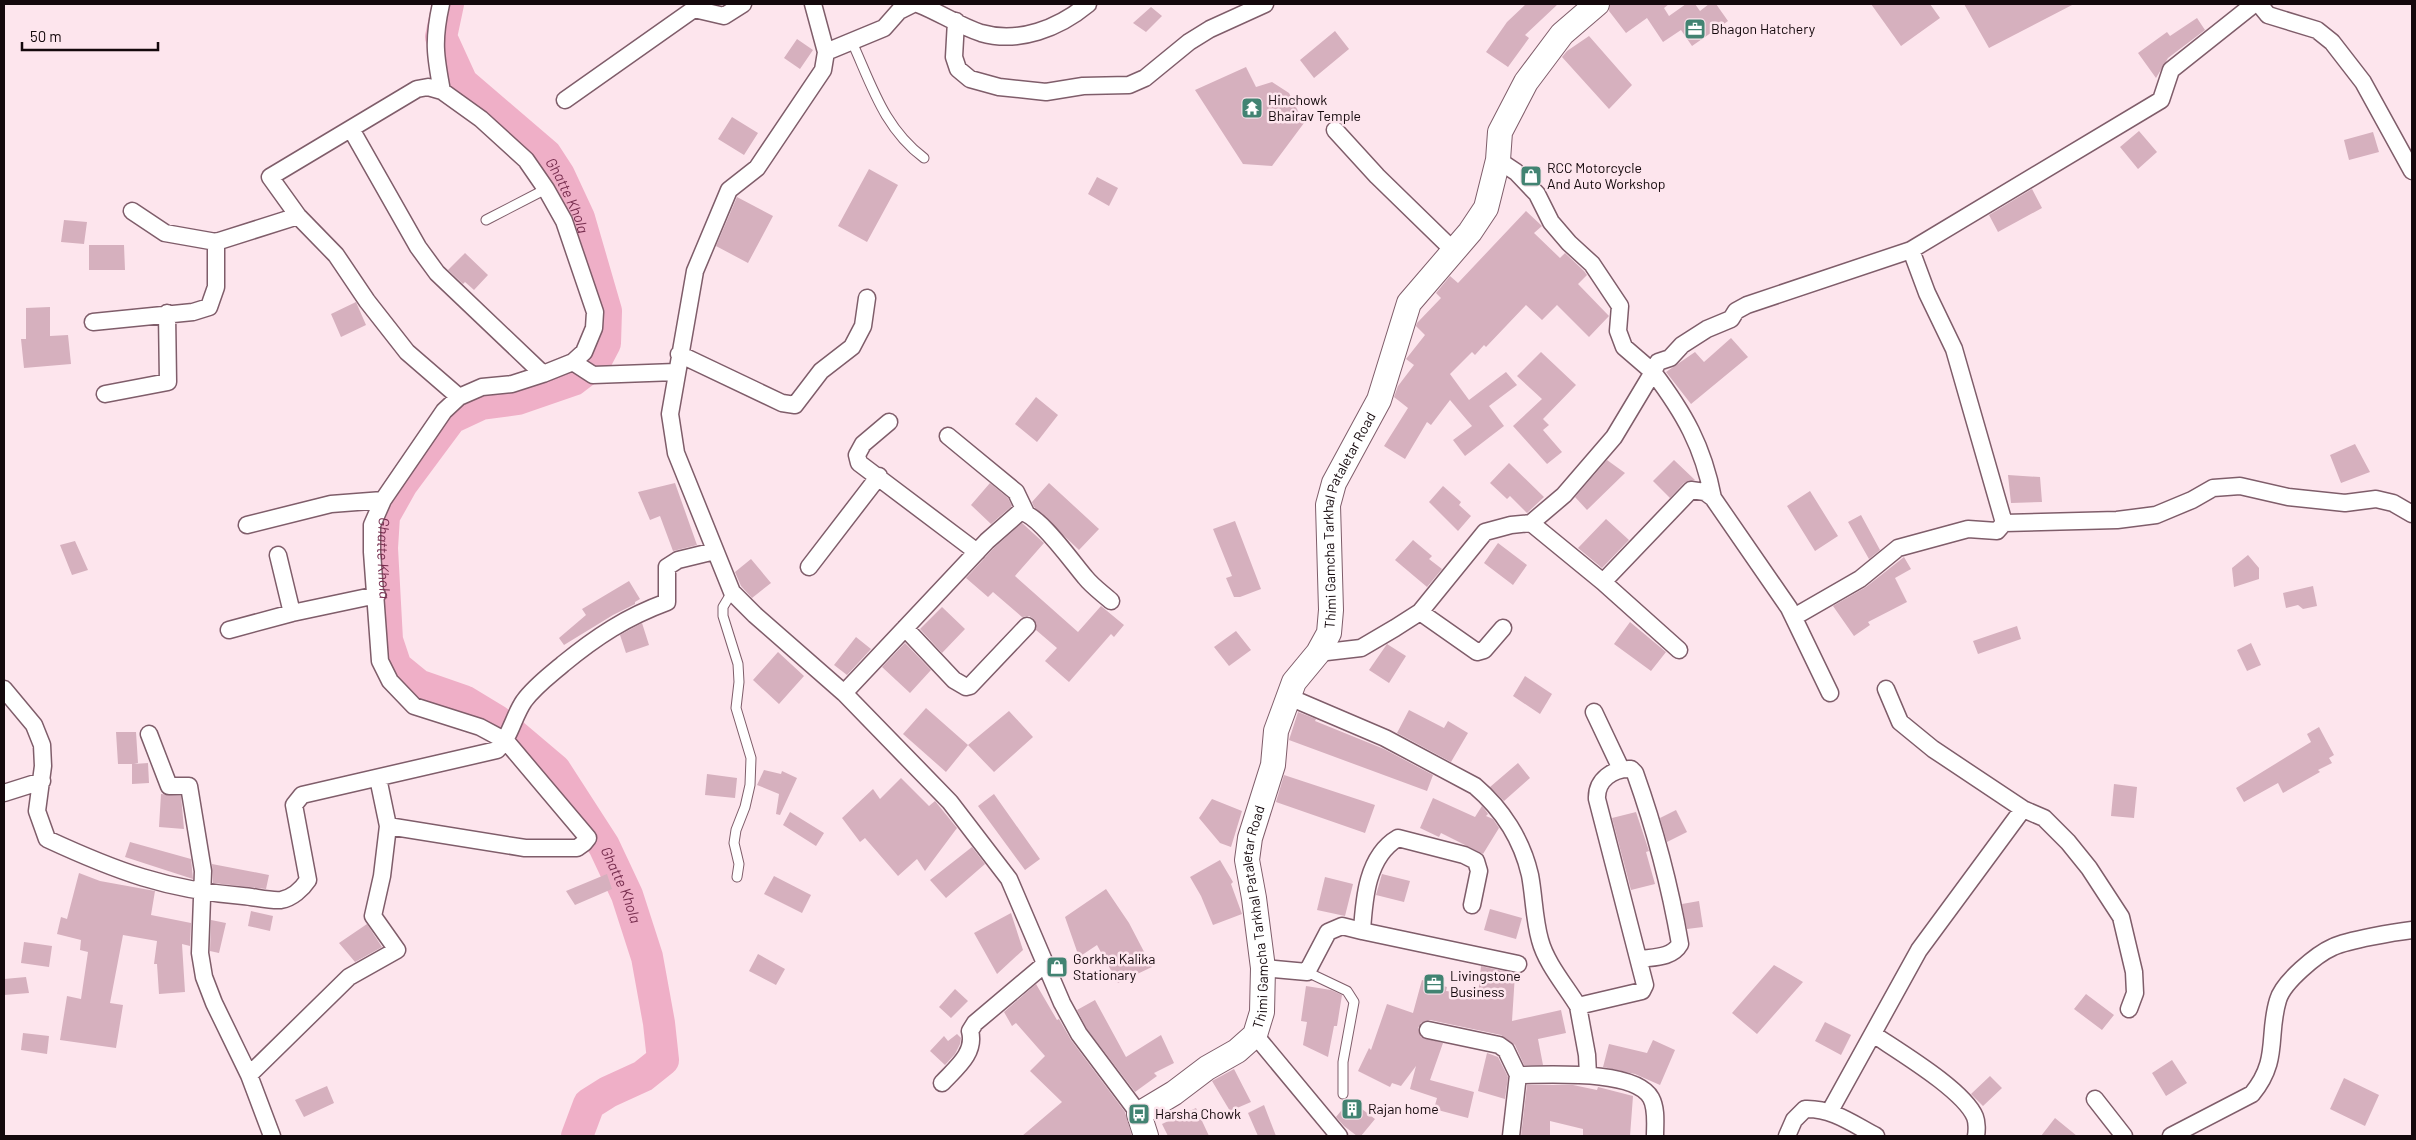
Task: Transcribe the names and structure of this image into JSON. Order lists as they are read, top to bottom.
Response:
{
  "streets": {
    "street": ["Thimi Gamcha Tarkhal Pataletar Road"]
  },
  "water": ["Ghatte Khola"],
  "places": {
    "office": ["Bhagon Hatchery", "Livingstone Business"],
    "temple": ["Hinchowk Bhairav Temple"],
    "shop": ["RCC Motorcycle And Auto Workshop", "Gorkha Kalika Stationary"],
    "building": ["Rajan home"],
    "bus stop": ["Harsha Chowk"]
  },
  "scale_bar": "50 m"
}
